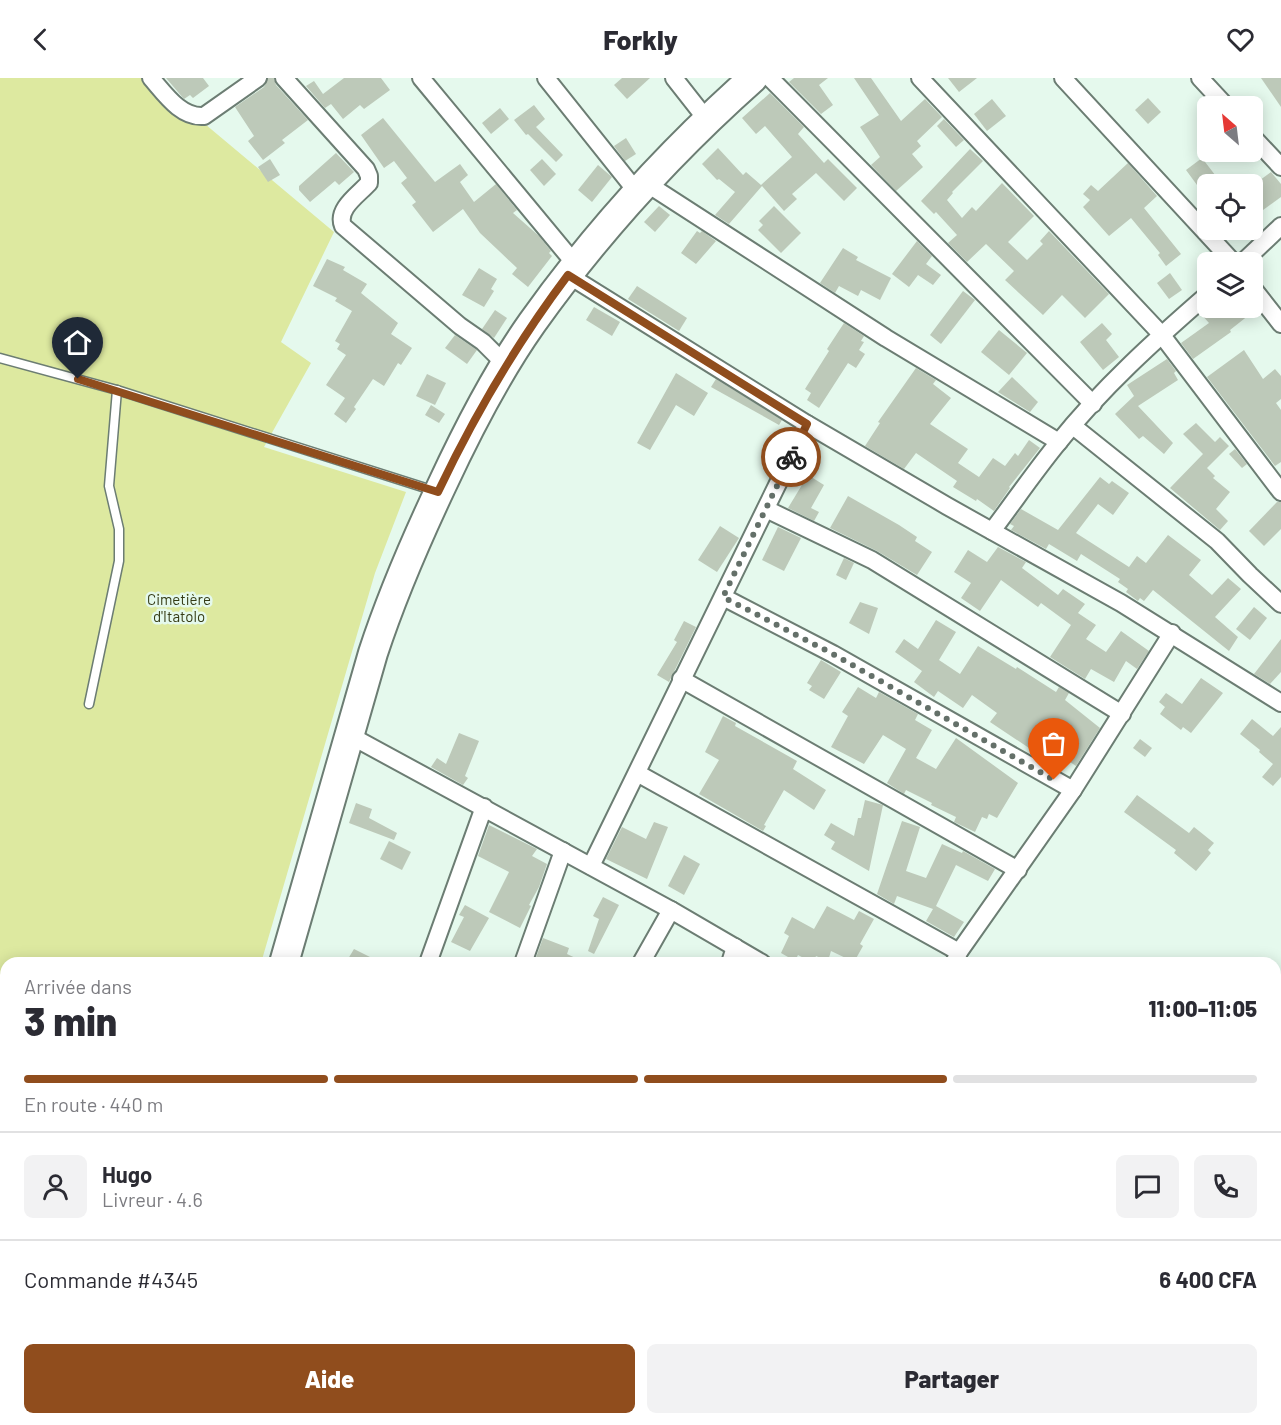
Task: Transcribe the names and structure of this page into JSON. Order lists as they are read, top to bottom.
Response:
{
  "parks": ["Cimetière d'Itatolo"],
  "north": "top left",
  "page": {
    "header": "Forkly",
    "heading": ["3 min", "Arrivée dans", "11:00–11:05"],
    "panel": [
      "Hugo",
      "Livreur · 4.6",
      "Commande #4345",
      "6 400 CFA"
    ],
    "bar": "En route · 440 m",
    "buttons": ["Aide", "Partager"]
  }
}
